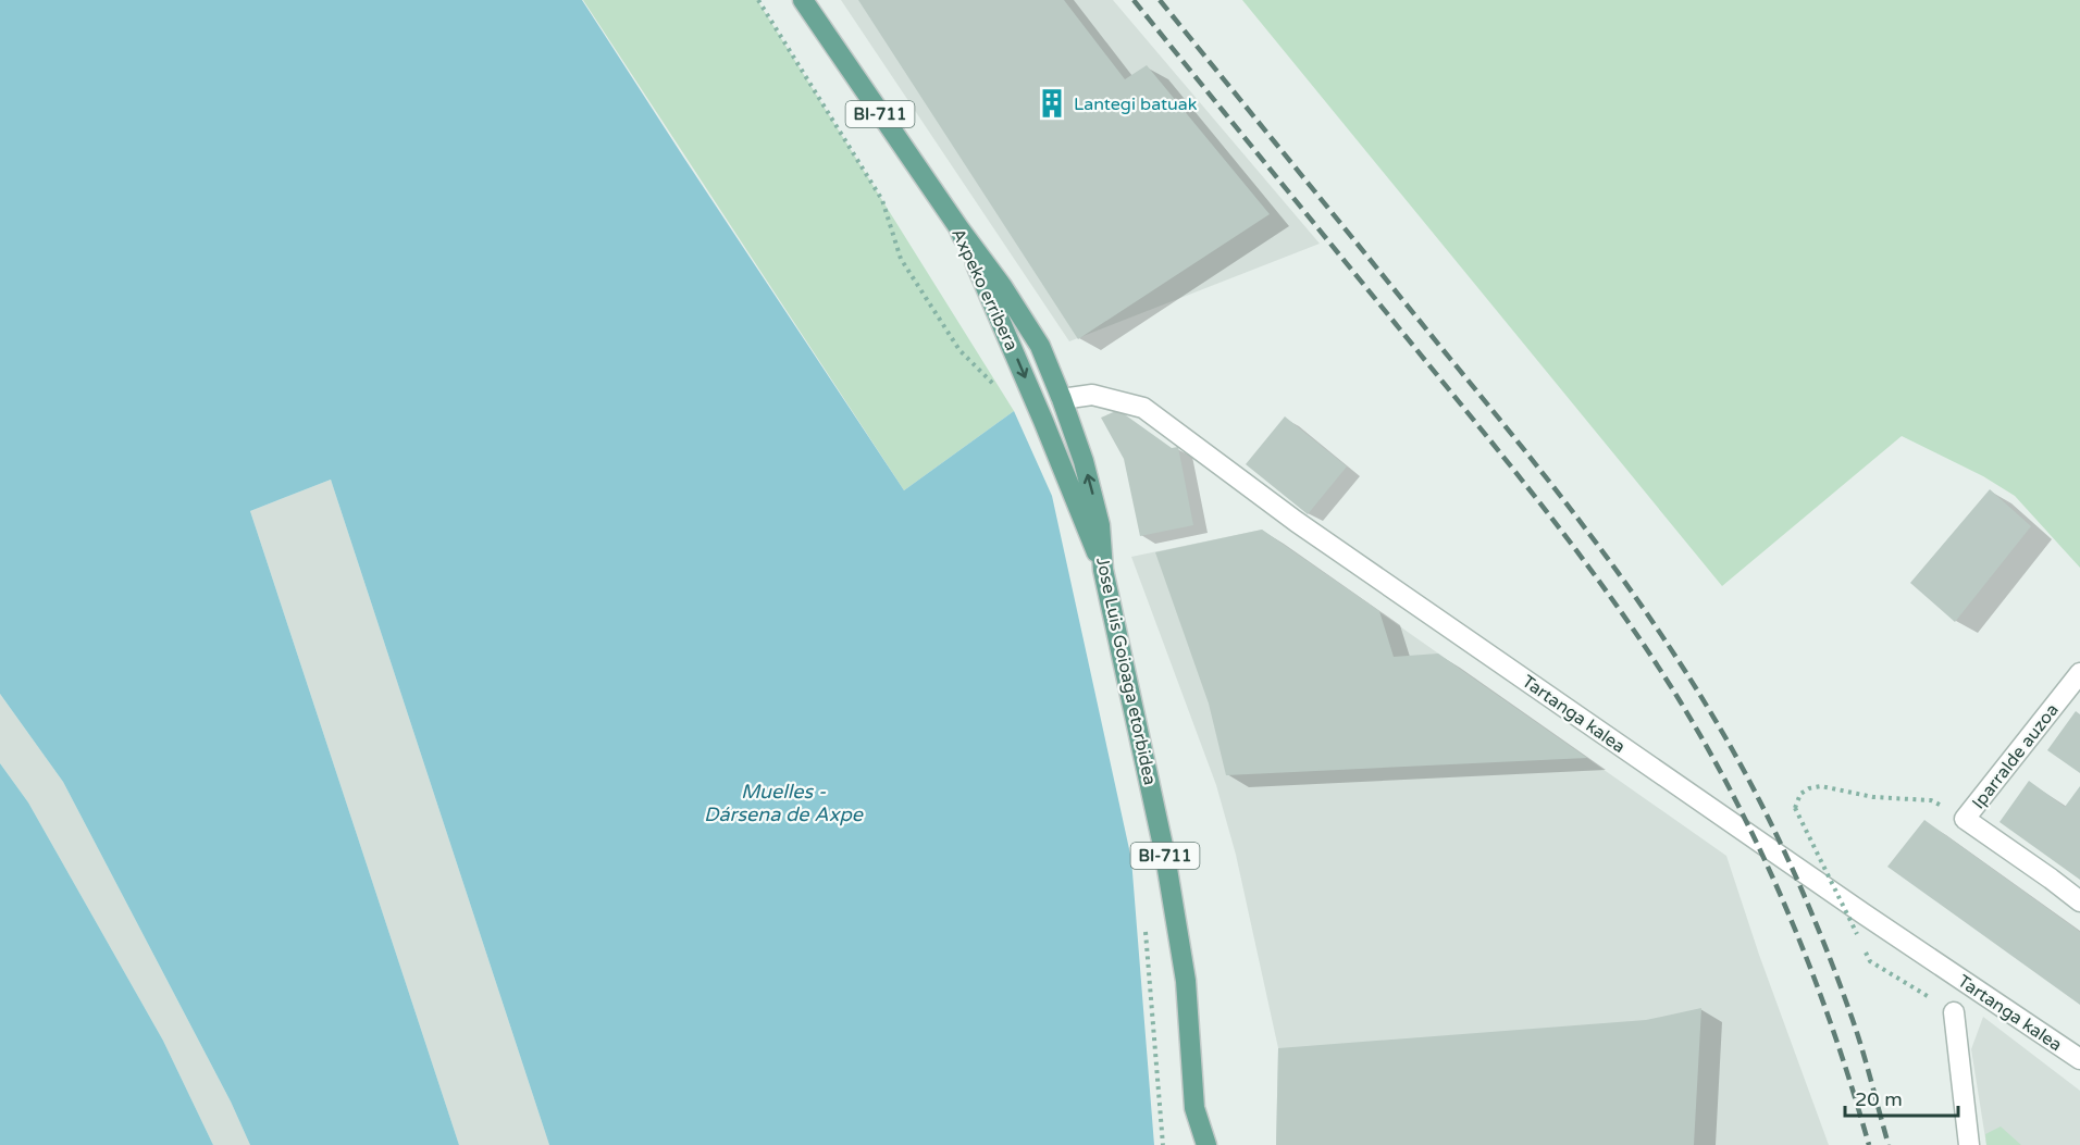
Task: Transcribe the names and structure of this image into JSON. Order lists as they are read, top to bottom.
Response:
{
  "streets": {
    "main road": ["BI-711", "Axpeko erribera", "Jose Luis Goioaga etorbidea"],
    "street": ["Tartanga kalea", "Iparralde auzoa"]
  },
  "crossings": [
    ["Axpeko erribera", "Jose Luis Goioaga etorbidea"],
    ["Jose Luis Goioaga etorbidea", "Tartanga kalea"]
  ],
  "one_way": ["Axpeko erribera"],
  "water": ["Muelles - Dársena de Axpe"],
  "places": {
    "building": ["Lantegi batuak"]
  },
  "scale_bar": "20 m"
}
